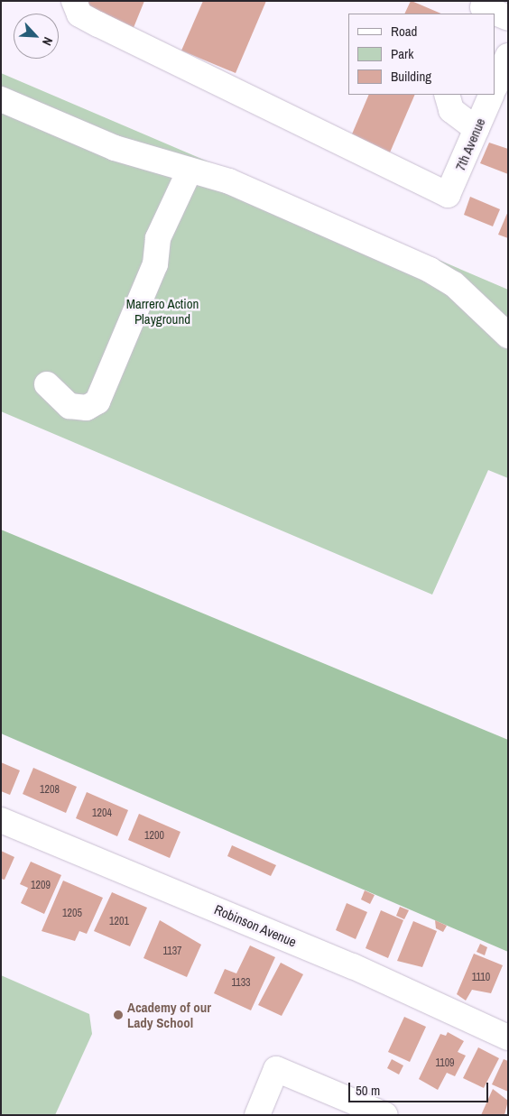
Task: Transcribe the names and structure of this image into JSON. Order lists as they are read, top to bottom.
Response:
{
  "streets": {
    "street": ["7th Avenue", "Robinson Avenue"]
  },
  "parks": ["Marrero Action Playground"],
  "places": ["Academy of our Lady School"],
  "house_numbers": [
    "1208",
    "1204",
    "1200",
    "1209",
    "1205",
    "1201",
    "1137",
    "1110",
    "1133",
    "1109"
  ],
  "legend": ["Road", "Park", "Building"],
  "scale_bar": "50 m",
  "north": "bottom right"
}
